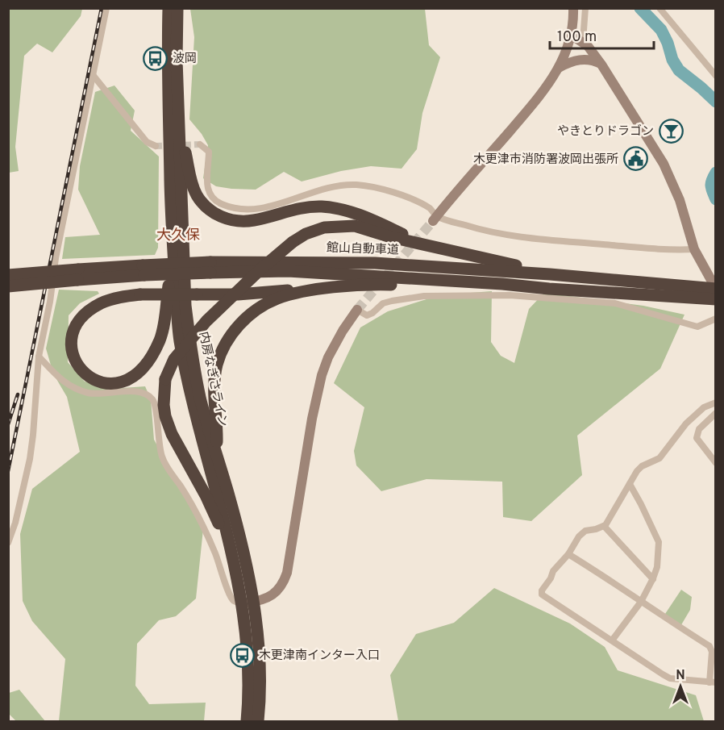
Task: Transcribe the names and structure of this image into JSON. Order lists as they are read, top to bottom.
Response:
{
  "streets": {
    "highway": ["館山自動車道", "内房なぎさライン"]
  },
  "districts": ["大久保"],
  "places": {
    "bus stop": ["波岡", "木更津南インター入口"],
    "bar": ["やきとりドラゴン"],
    "public building": ["木更津市消防署波岡出張所"]
  },
  "scale_bar": "100 m",
  "north": "top"
}
